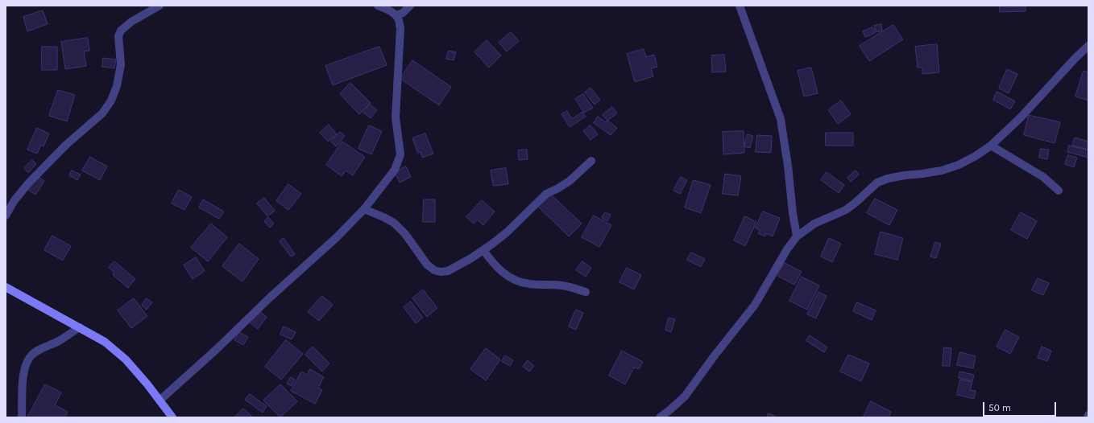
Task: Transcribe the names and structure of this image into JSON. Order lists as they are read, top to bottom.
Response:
{
  "scale_bar": "50 m"
}
